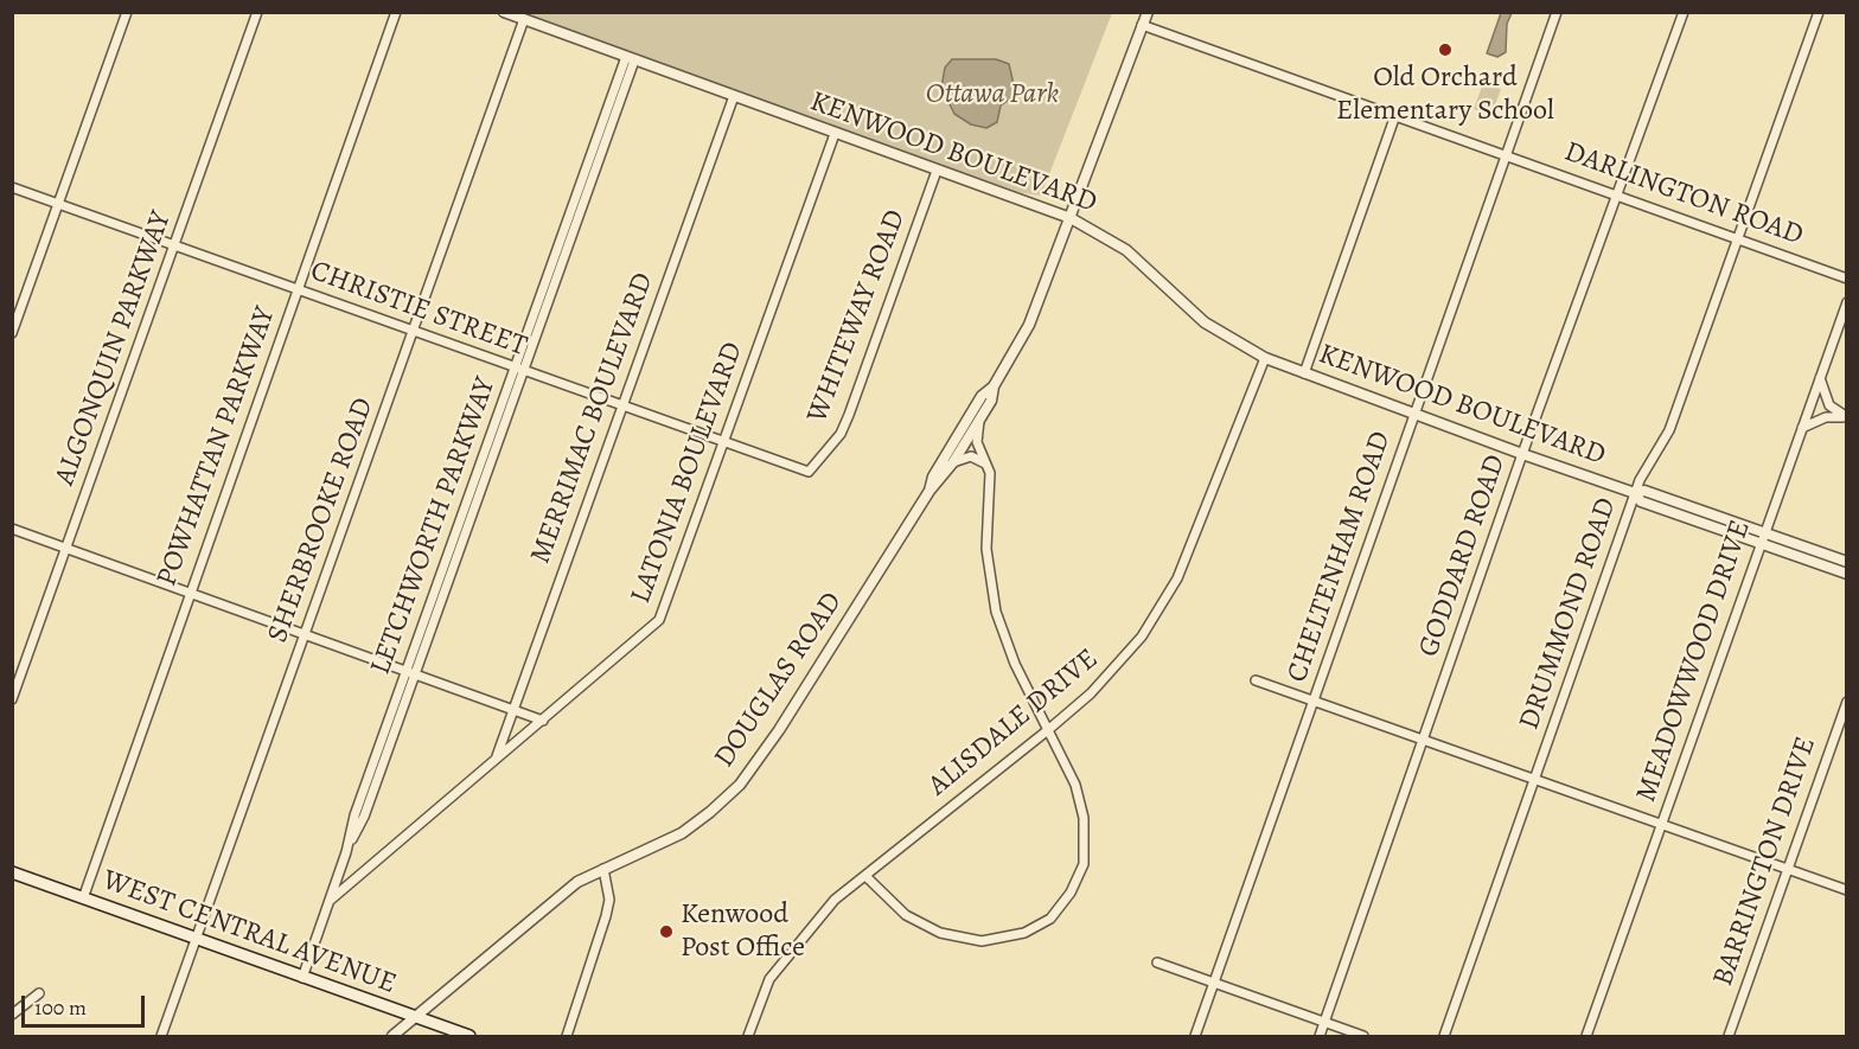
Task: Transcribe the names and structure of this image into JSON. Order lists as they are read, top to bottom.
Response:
{
  "streets": {
    "main road": ["WEST CENTRAL AVENUE"],
    "street": [
      "KENWOOD BOULEVARD",
      "DARLINGTON ROAD",
      "CHRISTIE STREET",
      "WHITEWAY ROAD",
      "ALGONQUIN PARKWAY",
      "MERRIMAC BOULEVARD",
      "POWHATTAN PARKWAY",
      "LATONIA BOULEVARD",
      "SHERBROOKE ROAD",
      "LETCHWORTH PARKWAY",
      "GODDARD ROAD",
      "CHELTENHAM ROAD",
      "DRUMMOND ROAD",
      "MEADOWWOOD DRIVE",
      "DOUGLAS ROAD",
      "ALISDALE DRIVE",
      "BARRINGTON DRIVE"
    ]
  },
  "crossings": [
    ["KENWOOD BOULEVARD", "WHITEWAY ROAD"],
    ["KENWOOD BOULEVARD", "MERRIMAC BOULEVARD"],
    ["KENWOOD BOULEVARD", "LATONIA BOULEVARD"],
    ["KENWOOD BOULEVARD", "SHERBROOKE ROAD"],
    ["KENWOOD BOULEVARD", "LETCHWORTH PARKWAY"],
    ["KENWOOD BOULEVARD", "GODDARD ROAD"],
    ["KENWOOD BOULEVARD", "CHELTENHAM ROAD"],
    ["KENWOOD BOULEVARD", "DRUMMOND ROAD"],
    ["KENWOOD BOULEVARD", "MEADOWWOOD DRIVE"],
    ["KENWOOD BOULEVARD", "DOUGLAS ROAD"],
    ["KENWOOD BOULEVARD", "ALISDALE DRIVE"],
    ["DARLINGTON ROAD", "GODDARD ROAD"],
    ["DARLINGTON ROAD", "CHELTENHAM ROAD"],
    ["DARLINGTON ROAD", "DRUMMOND ROAD"],
    ["DARLINGTON ROAD", "DOUGLAS ROAD"],
    ["CHRISTIE STREET", "WHITEWAY ROAD"],
    ["CHRISTIE STREET", "ALGONQUIN PARKWAY"],
    ["CHRISTIE STREET", "MERRIMAC BOULEVARD"],
    ["CHRISTIE STREET", "POWHATTAN PARKWAY"],
    ["CHRISTIE STREET", "LATONIA BOULEVARD"],
    ["CHRISTIE STREET", "SHERBROOKE ROAD"],
    ["CHRISTIE STREET", "LETCHWORTH PARKWAY"],
    ["MERRIMAC BOULEVARD", "LATONIA BOULEVARD"],
    ["POWHATTAN PARKWAY", "WEST CENTRAL AVENUE"],
    ["LATONIA BOULEVARD", "LETCHWORTH PARKWAY"],
    ["SHERBROOKE ROAD", "WEST CENTRAL AVENUE"],
    ["LETCHWORTH PARKWAY", "WEST CENTRAL AVENUE"],
    ["DOUGLAS ROAD", "WEST CENTRAL AVENUE"]
  ],
  "parks": ["Ottawa Park"],
  "places": ["Old Orchard Elementary School", "Kenwood Post Office"],
  "scale_bar": "100 m"
}
